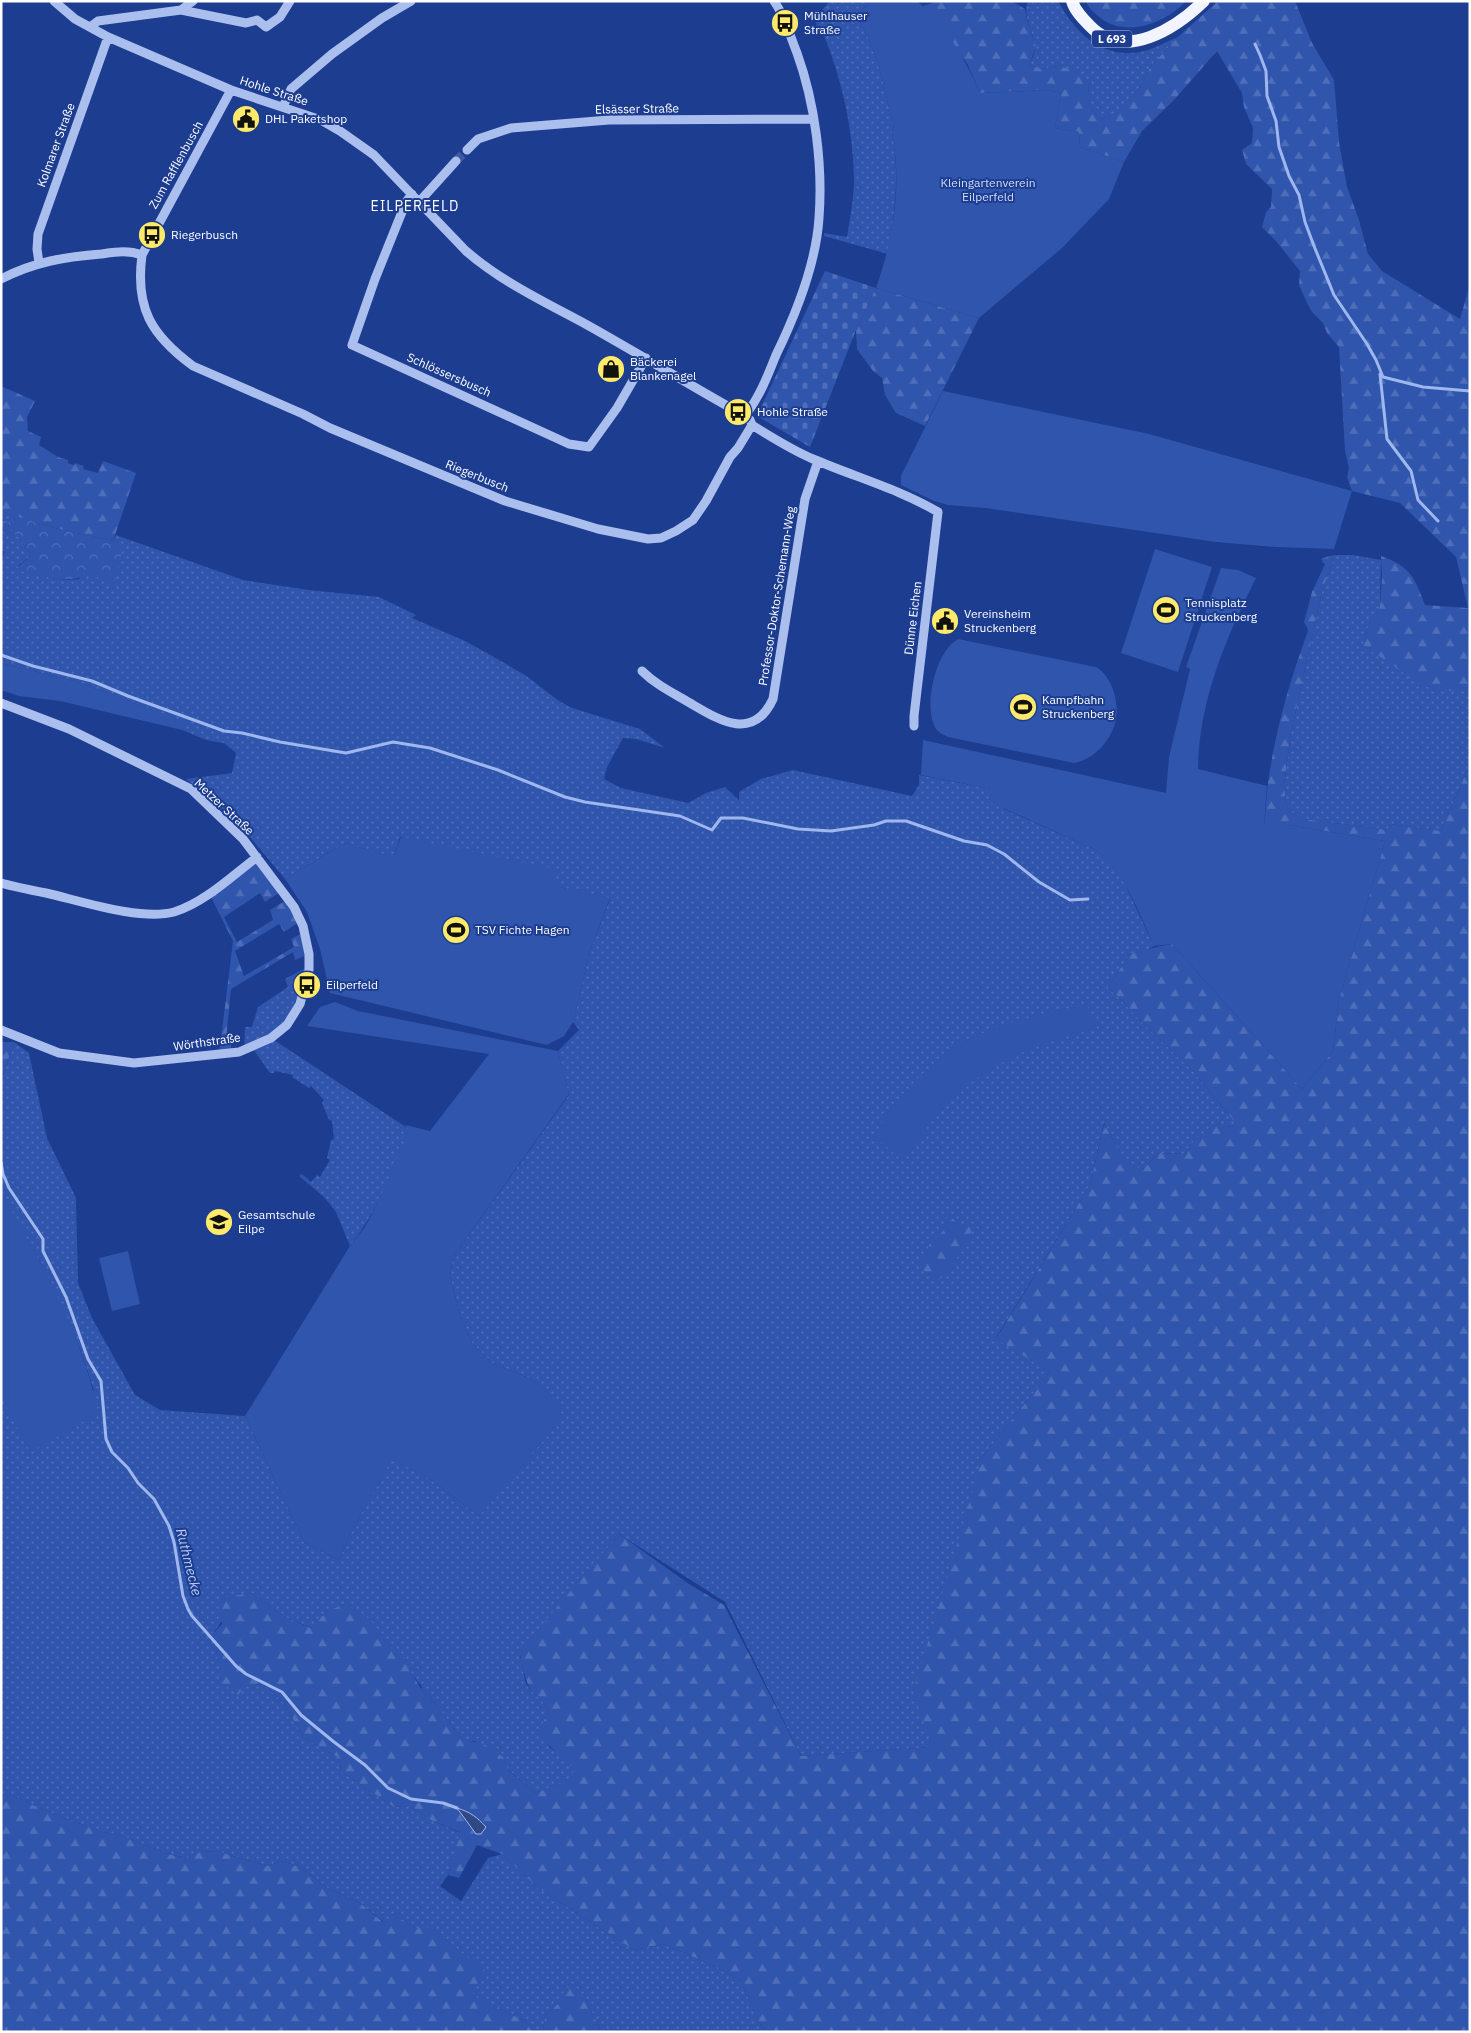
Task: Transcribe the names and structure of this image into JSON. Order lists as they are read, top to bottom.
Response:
{
  "streets": {
    "main road": ["L 693"],
    "street": [
      "Hohle Straße",
      "Elsässer Straße",
      "Kolmarer Straße",
      "Zum Rafflenbusch",
      "Schlössersbusch",
      "Riegerbusch",
      "Professor-Doktor-Schemann-Weg",
      "Dünne Eichen",
      "Metzer Straße",
      "Wörthstraße"
    ]
  },
  "crossings": [
    ["Hohle Straße", "Kolmarer Straße"],
    ["Hohle Straße", "Zum Rafflenbusch"],
    ["Hohle Straße", "Schlössersbusch"],
    ["Zum Rafflenbusch", "Riegerbusch"],
    ["Professor-Doktor-Schemann-Weg", "Dünne Eichen"],
    ["Metzer Straße", "Wörthstraße"]
  ],
  "districts": ["EILPERFELD"],
  "water": ["Ruthmecke"],
  "parks": ["Kleingartenverein Eilperfeld"],
  "places": {
    "bus stop": [
      "Mühlhauser Straße",
      "Riegerbusch",
      "Hohle Straße",
      "Eilperfeld"
    ],
    "public building": ["DHL Paketshop", "Vereinsheim Struckenberg"],
    "shop": ["Bäckerei Blankenagel"],
    "sports": ["Tennisplatz Struckenberg", "Kampfbahn Struckenberg", "TSV Fichte Hagen"],
    "school or university": ["Gesamtschule Eilpe"]
  }
}
